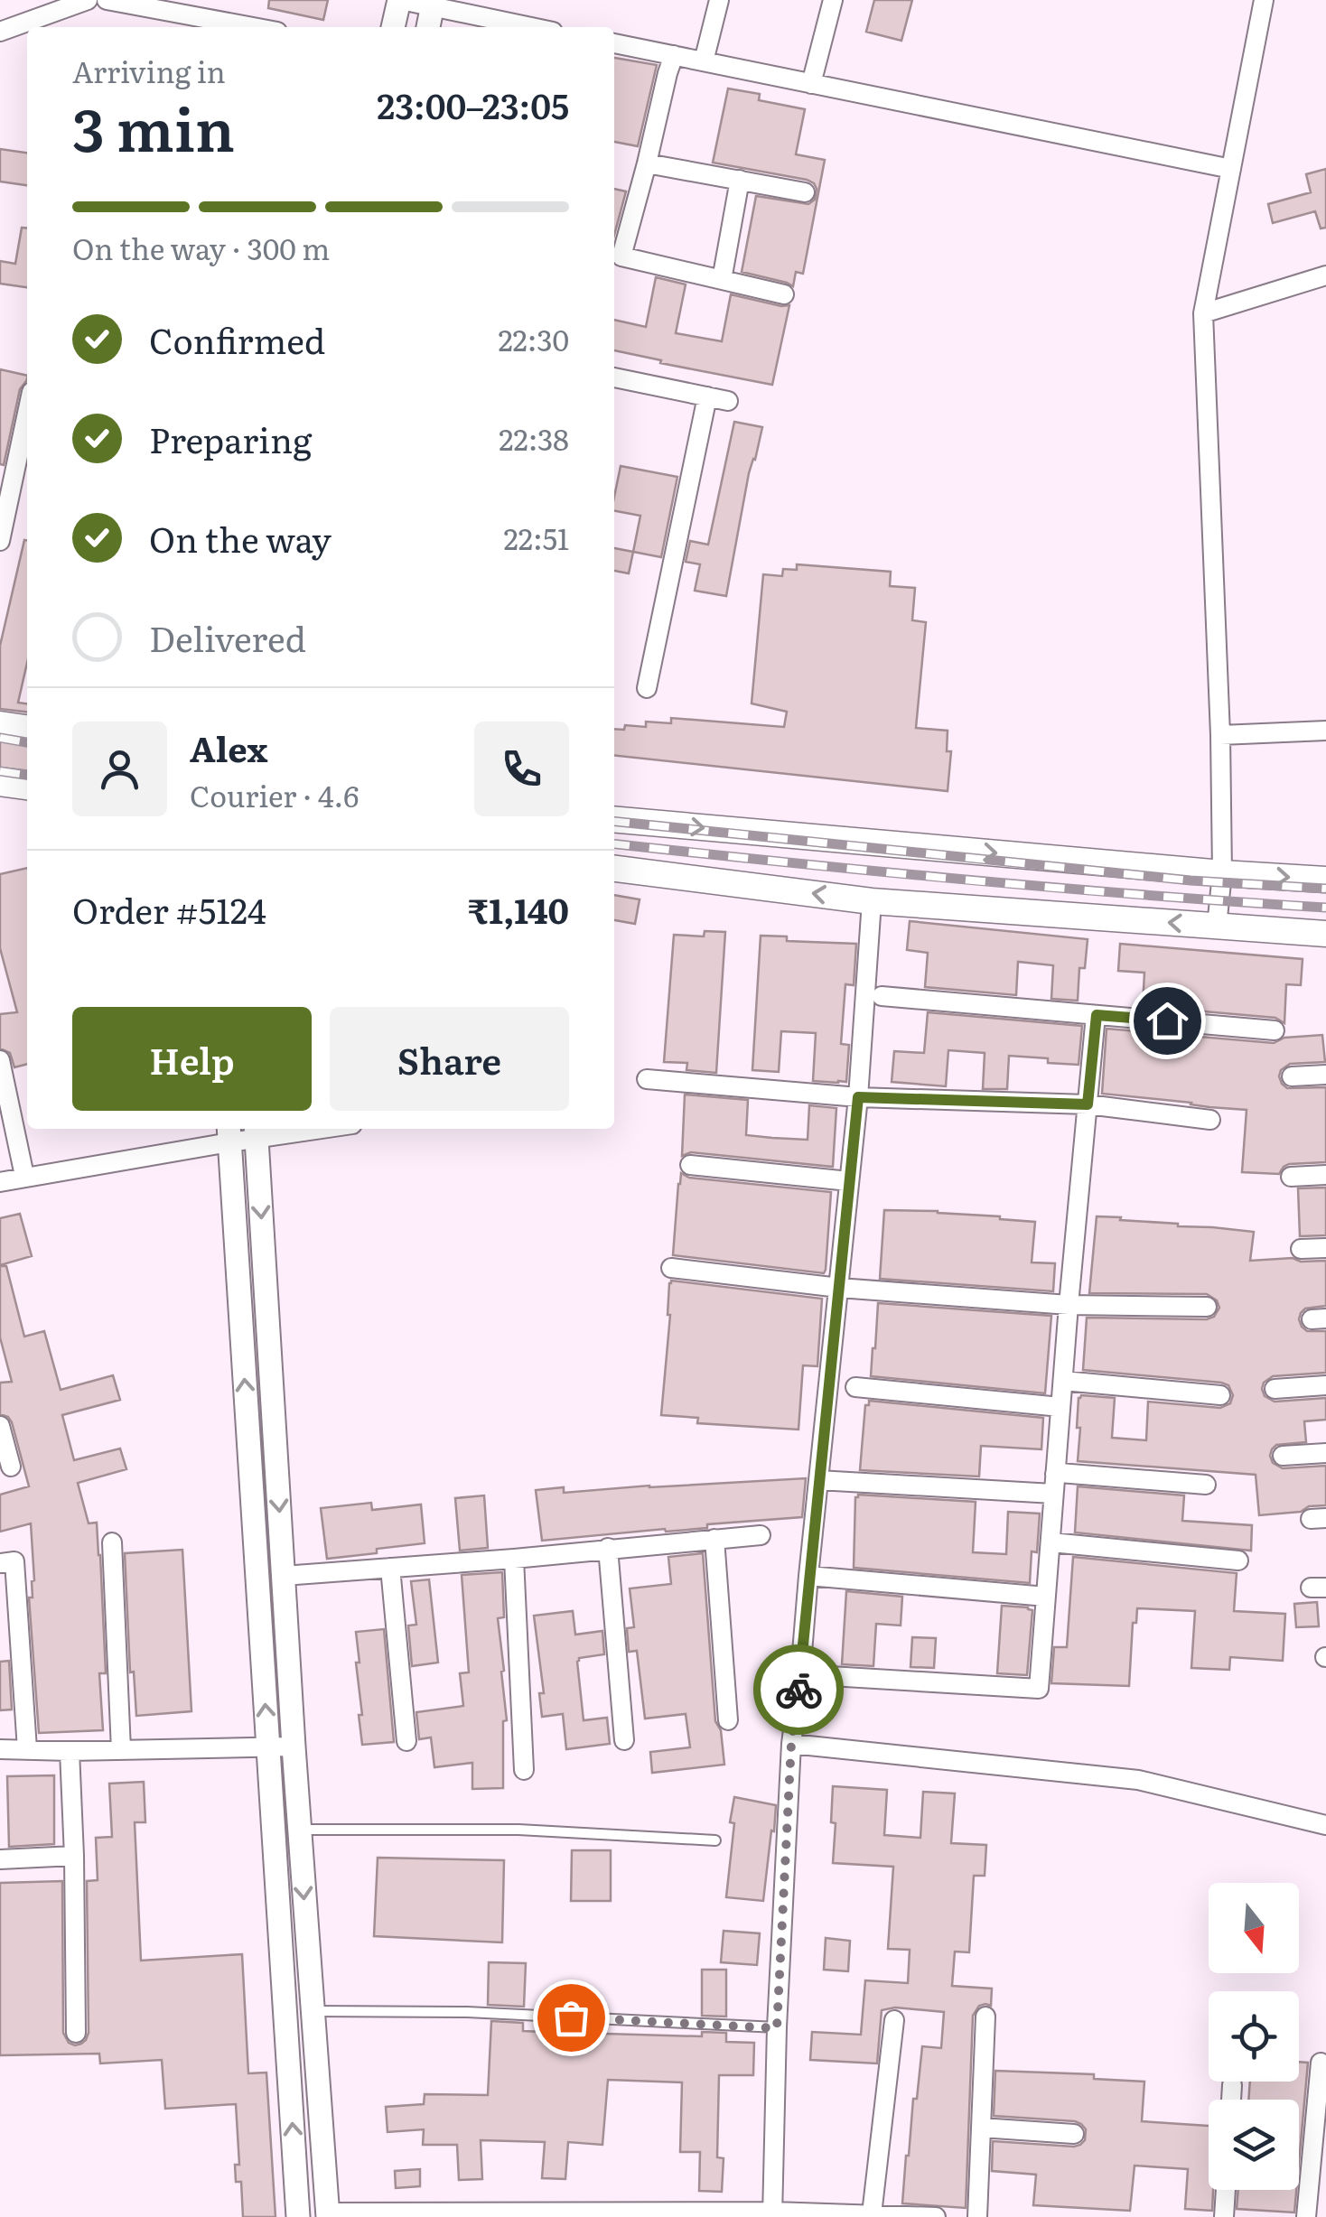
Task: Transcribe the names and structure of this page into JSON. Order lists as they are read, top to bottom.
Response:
{
  "north": "bottom",
  "page": {
    "heading": ["3 min", "Arriving in", "23:00–23:05"],
    "panel": [
      "Alex",
      "Courier · 4.6",
      "Order #5124",
      "₹1,140"
    ],
    "bar": "On the way · 300 m",
    "list": [
      ["Confirmed", "22:30"],
      ["Preparing", "22:38"],
      ["On the way", "22:51"],
      "Delivered"
    ],
    "buttons": ["Help", "Share"]
  }
}
